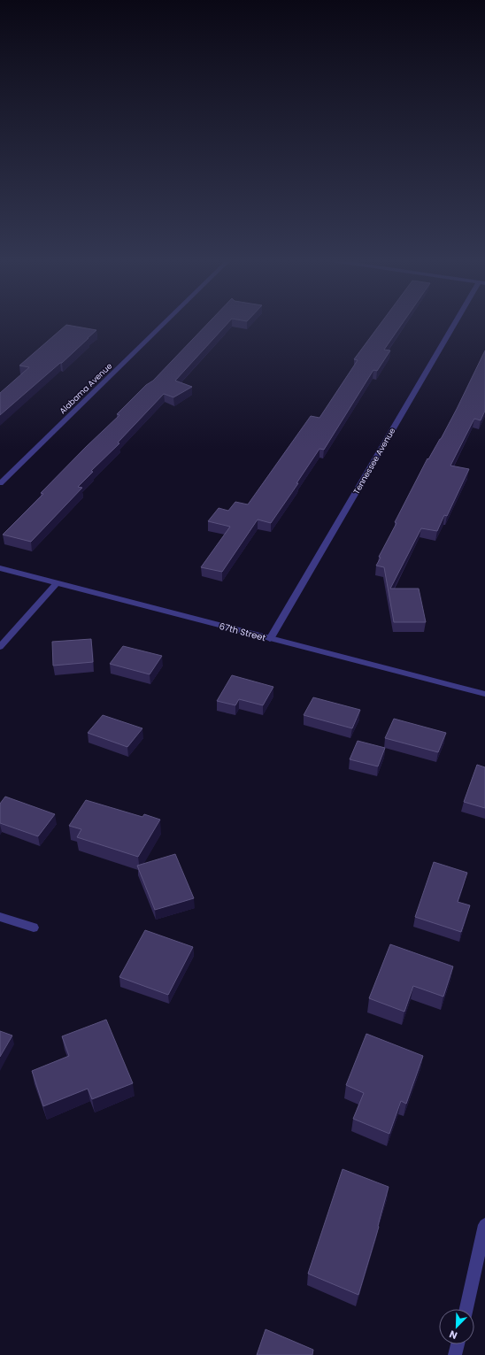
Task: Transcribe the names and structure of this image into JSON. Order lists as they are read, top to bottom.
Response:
{
  "streets": {
    "street": ["Alabama Avenue", "Tennessee Avenue", "67th Street"]
  },
  "crossings": [
    ["Tennessee Avenue", "67th Street"]
  ],
  "north": "bottom left"
}
